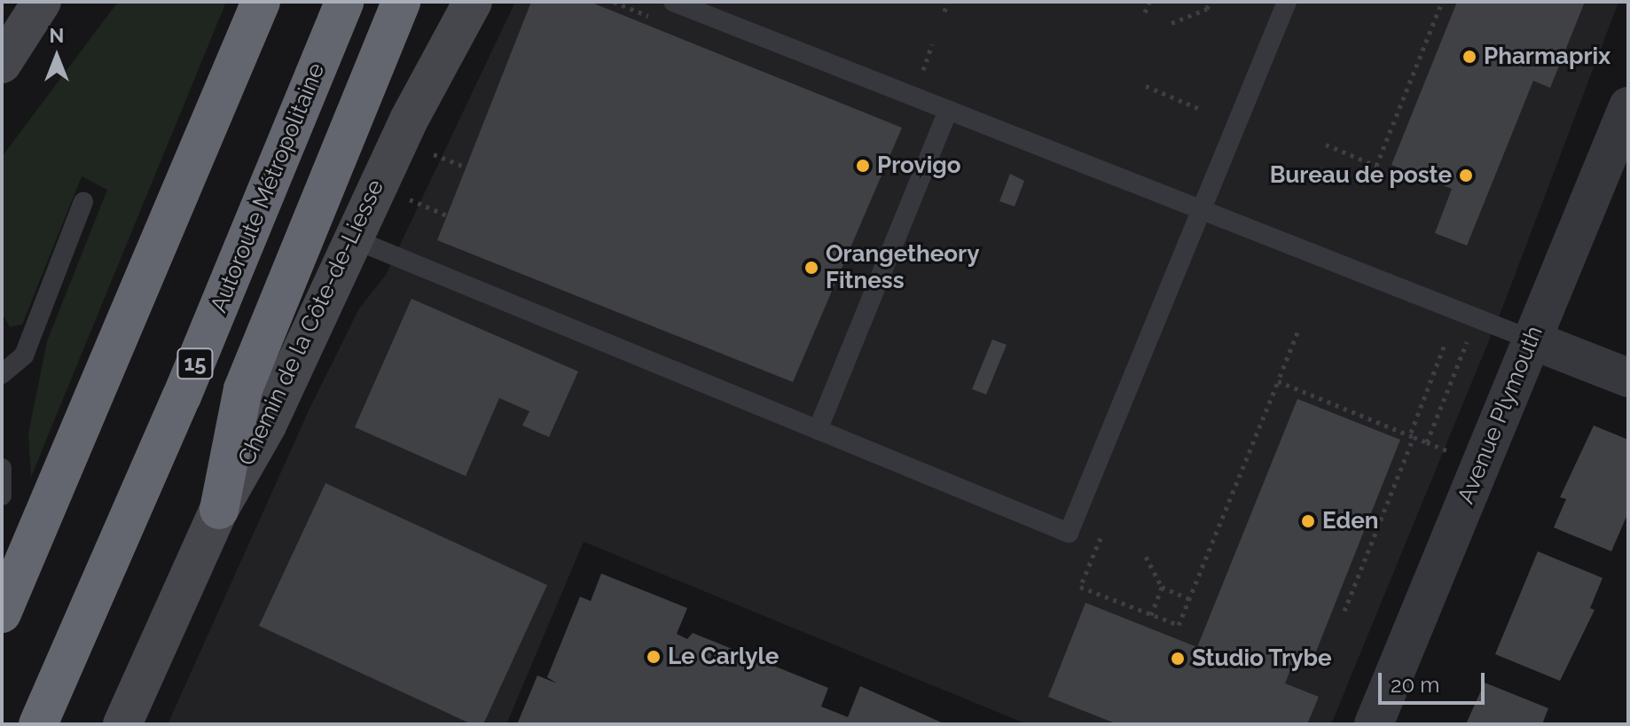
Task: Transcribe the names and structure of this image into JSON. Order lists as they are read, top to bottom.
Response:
{
  "streets": {
    "highway": ["Autoroute Métropolitaine", "15"],
    "main road": ["Chemin de la Côte-de-Liesse"],
    "street": ["Avenue Plymouth"]
  },
  "places": [
    "Pharmaprix",
    "Provigo",
    "Bureau de poste",
    "Orangetheory Fitness",
    "Eden",
    "Le Carlyle",
    "Studio Trybe"
  ],
  "scale_bar": "20 m",
  "north": "top"
}
